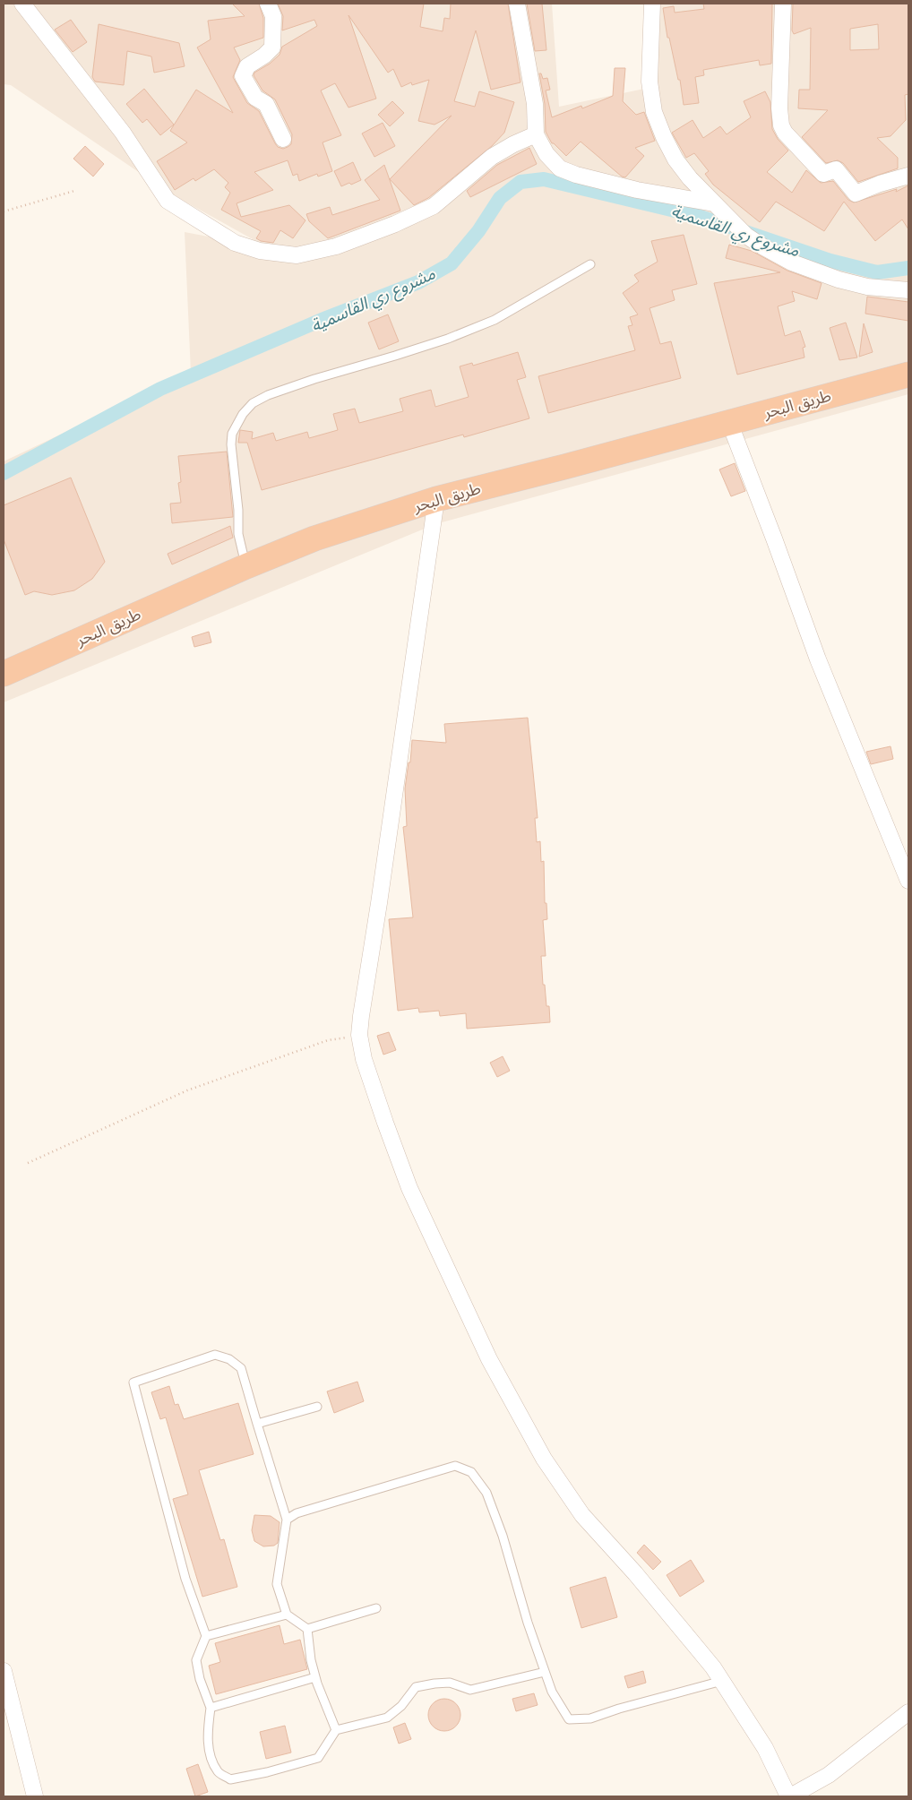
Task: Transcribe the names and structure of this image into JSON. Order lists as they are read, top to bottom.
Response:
{
  "streets": {
    "highway": ["طريق البحر"]
  },
  "water": ["مشروع ري القاسمية"]
}
